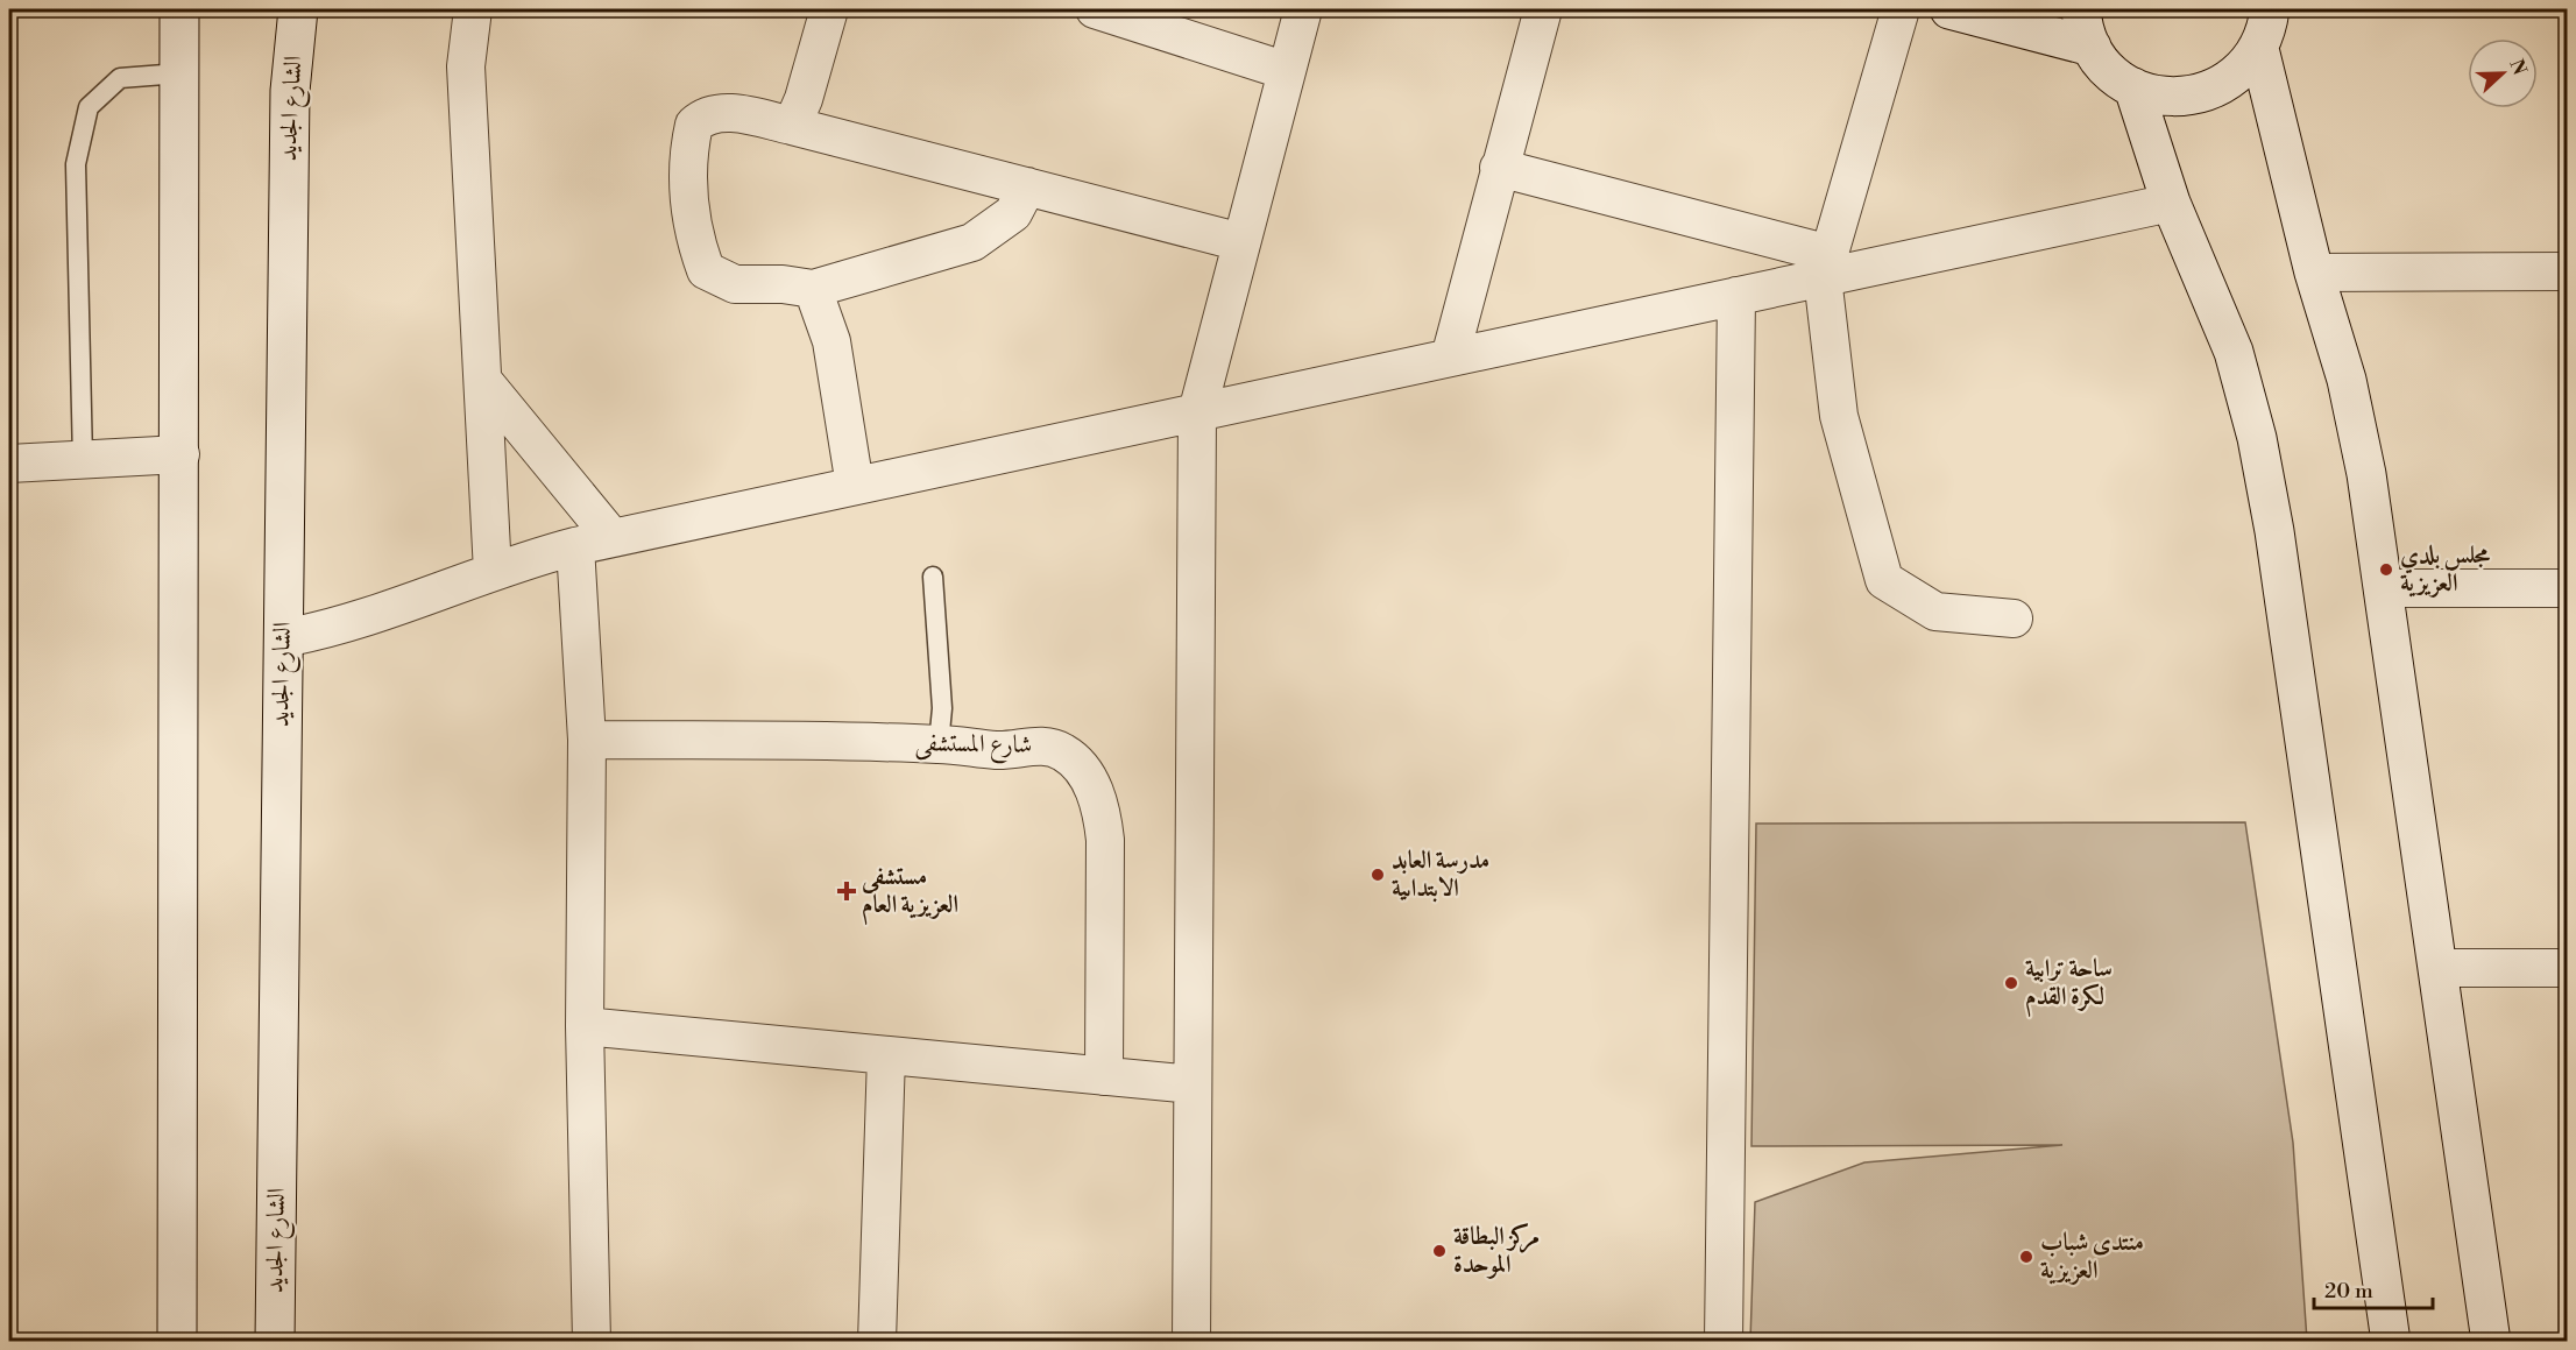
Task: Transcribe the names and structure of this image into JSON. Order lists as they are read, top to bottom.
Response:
{
  "streets": {
    "street": ["الشارع الجديد", "شارع المستشفى"]
  },
  "places": {
    "other": [
      "مجلس بلدي العزيزية",
      "مدرسة العابد الابتداىية",
      "ساحة ترابية لكرة القدم",
      "مركز البطاقة الموحدة",
      "منتدى شباب العزيزية"
    ],
    "health": ["مستشفى العزيزية العام"]
  },
  "scale_bar": "20 m",
  "north": "right"
}
